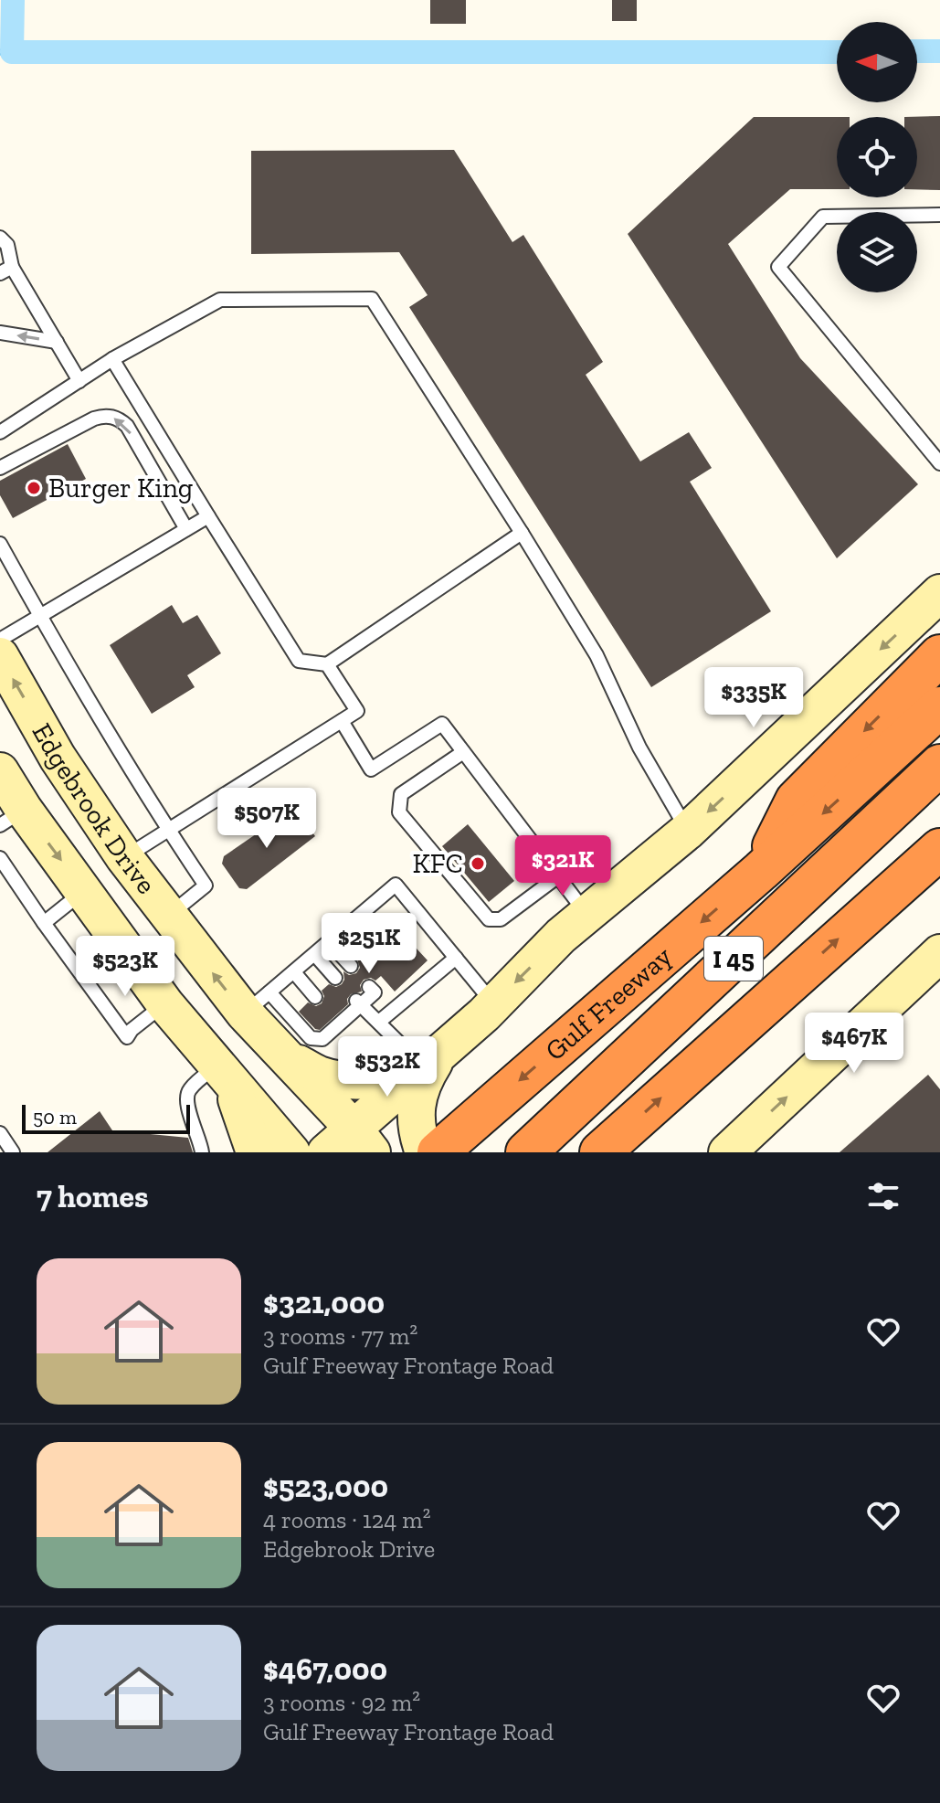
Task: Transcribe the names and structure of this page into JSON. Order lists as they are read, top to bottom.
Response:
{
  "streets": {
    "highway": ["I 45", "Gulf Freeway"],
    "main road": ["Edgebrook Drive"]
  },
  "places": ["Burger King", "KFC"],
  "scale_bar": "50 m",
  "north": "left",
  "page": {
    "price": [
      "$335K",
      "$507K",
      "$321K",
      "$251K",
      "$523K",
      "$467K",
      "$532K"
    ],
    "scale": "50 m",
    "heading": "7 homes",
    "list": [
      {
        "name": "$321,000",
        "note": "3 rooms · 77 m² · Gulf Freeway Frontage Road"
      },
      {
        "name": "$523,000",
        "note": "4 rooms · 124 m² · Edgebrook Drive"
      },
      {
        "name": "$467,000",
        "note": "3 rooms · 92 m² · Gulf Freeway Frontage Road"
      }
    ]
  }
}
